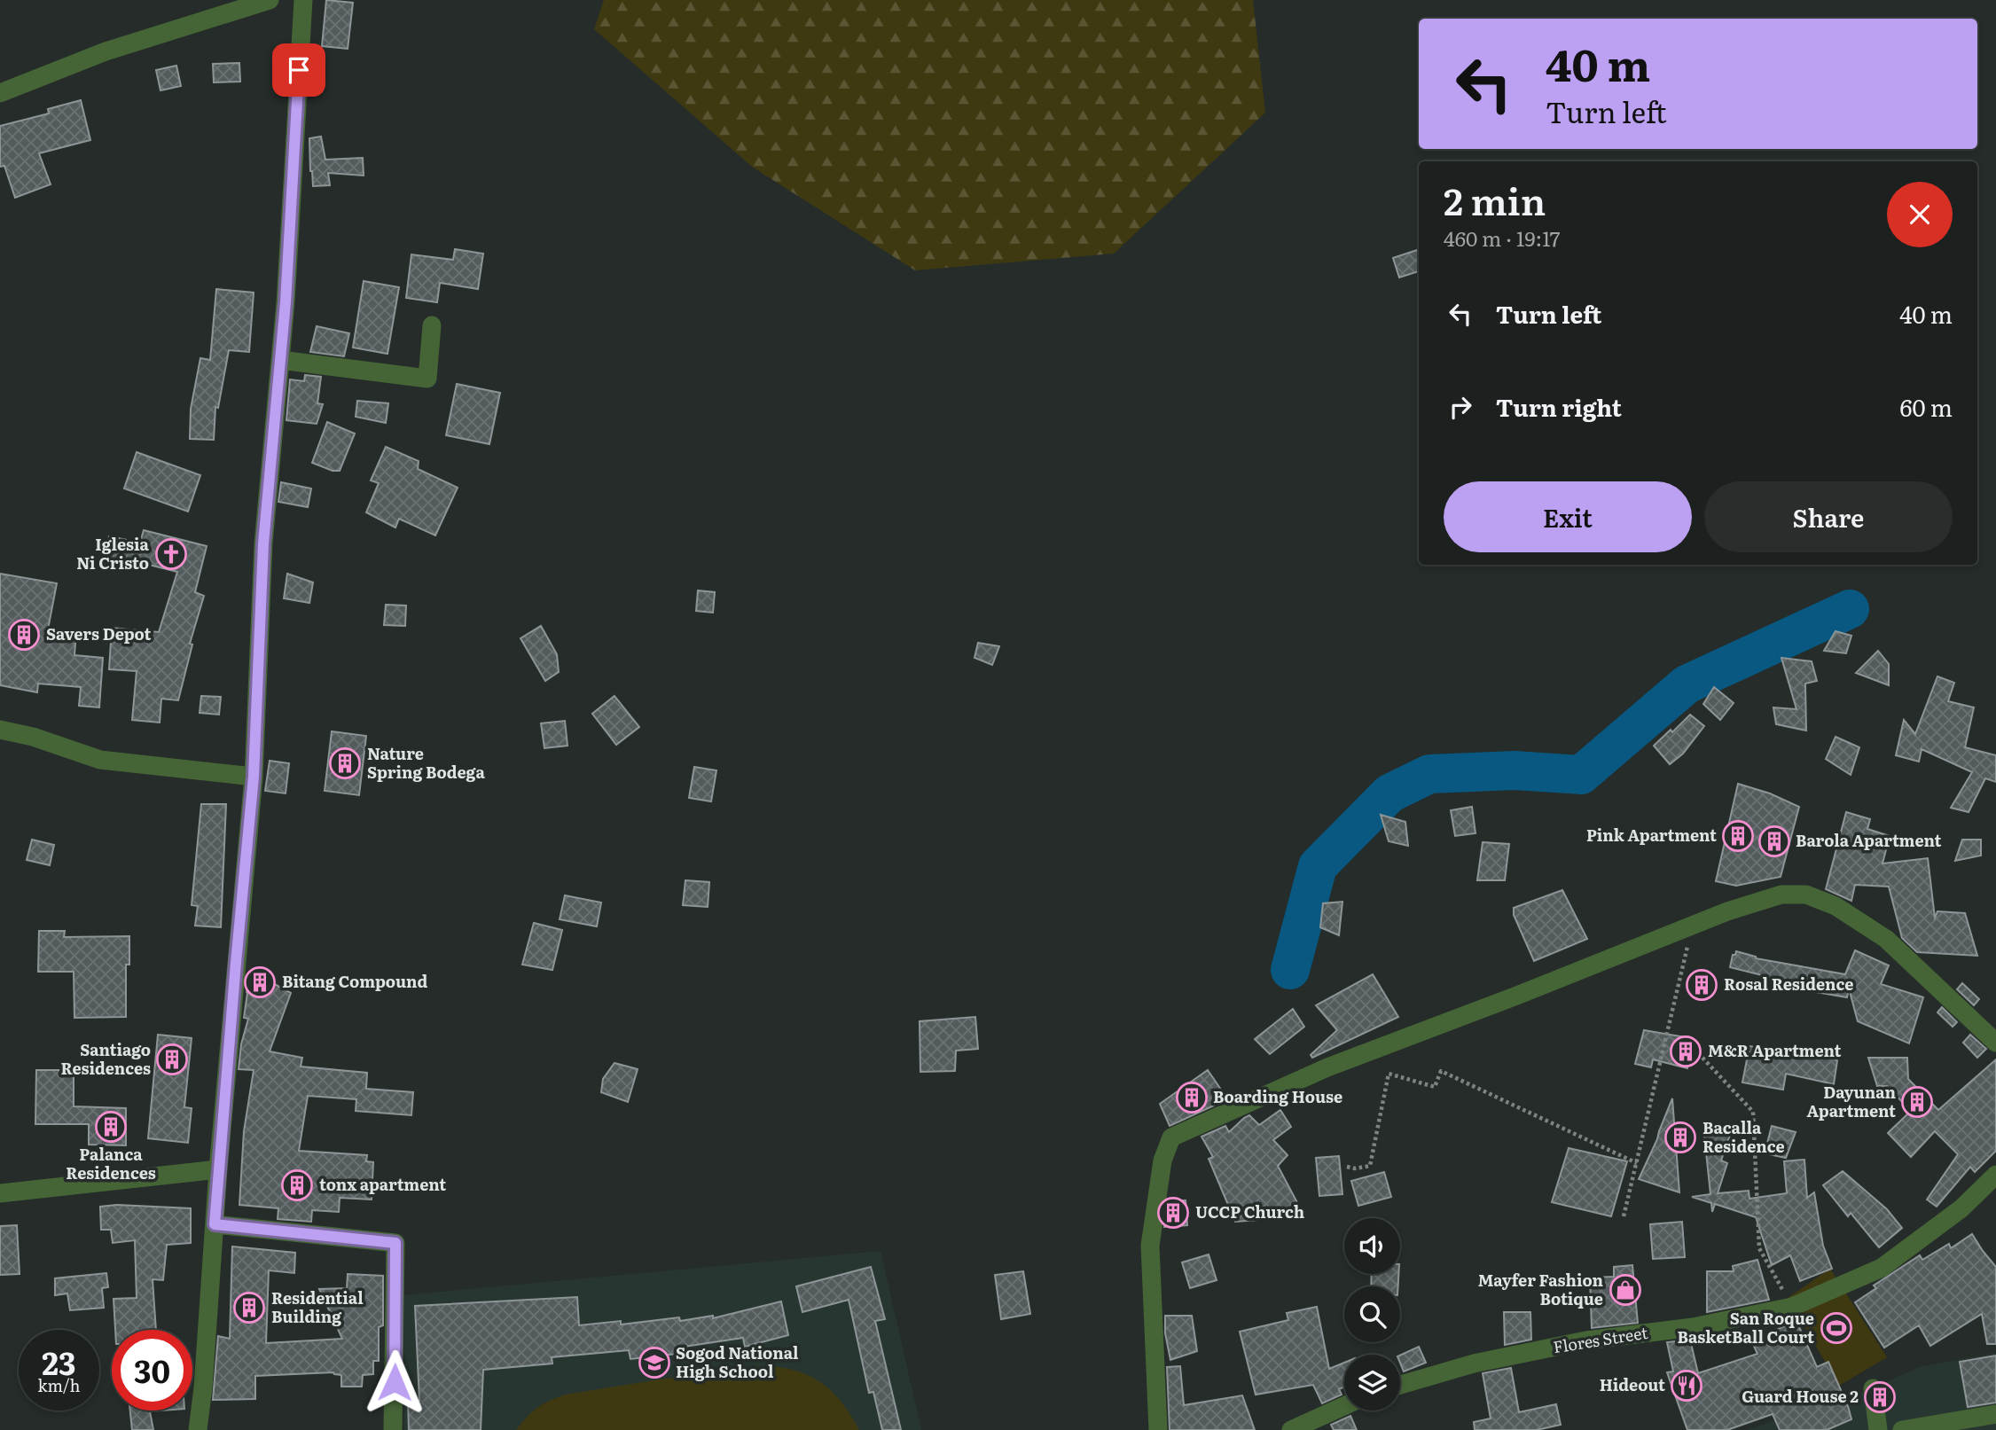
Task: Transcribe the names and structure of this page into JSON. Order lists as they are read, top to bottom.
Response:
{
  "streets": {
    "street": ["Flores Street"]
  },
  "places": {
    "church": ["Iglesia Ni Cristo"],
    "building": [
      "Savers Depot",
      "Nature Spring Bodega",
      "Pink Apartment",
      "Barola Apartment",
      "Bitang Compound",
      "Rosal Residence",
      "M&R Apartment",
      "Santiago Residences",
      "Boarding House",
      "Dayunan Apartment",
      "Palanca Residences",
      "Bacalla Residence",
      "tonx apartment",
      "UCCP Church",
      "Residential Building",
      "Guard House 2"
    ],
    "shop": ["Mayfer Fashion Botique"],
    "sports": ["San Roque BasketBall Court"],
    "school or university": ["Sogod National High School"],
    "restaurant": ["Hideout"]
  },
  "page": {
    "turn": ["40 m", "Turn left"],
    "heading": ["2 min", "460 m · 19:17"],
    "list": [
      {
        "name": "Turn left",
        "value": "40 m"
      },
      {
        "name": "Turn right",
        "value": "60 m"
      }
    ],
    "buttons": ["Exit", "Share"],
    "speed": "23 km/h",
    "limit": "30"
  }
}
